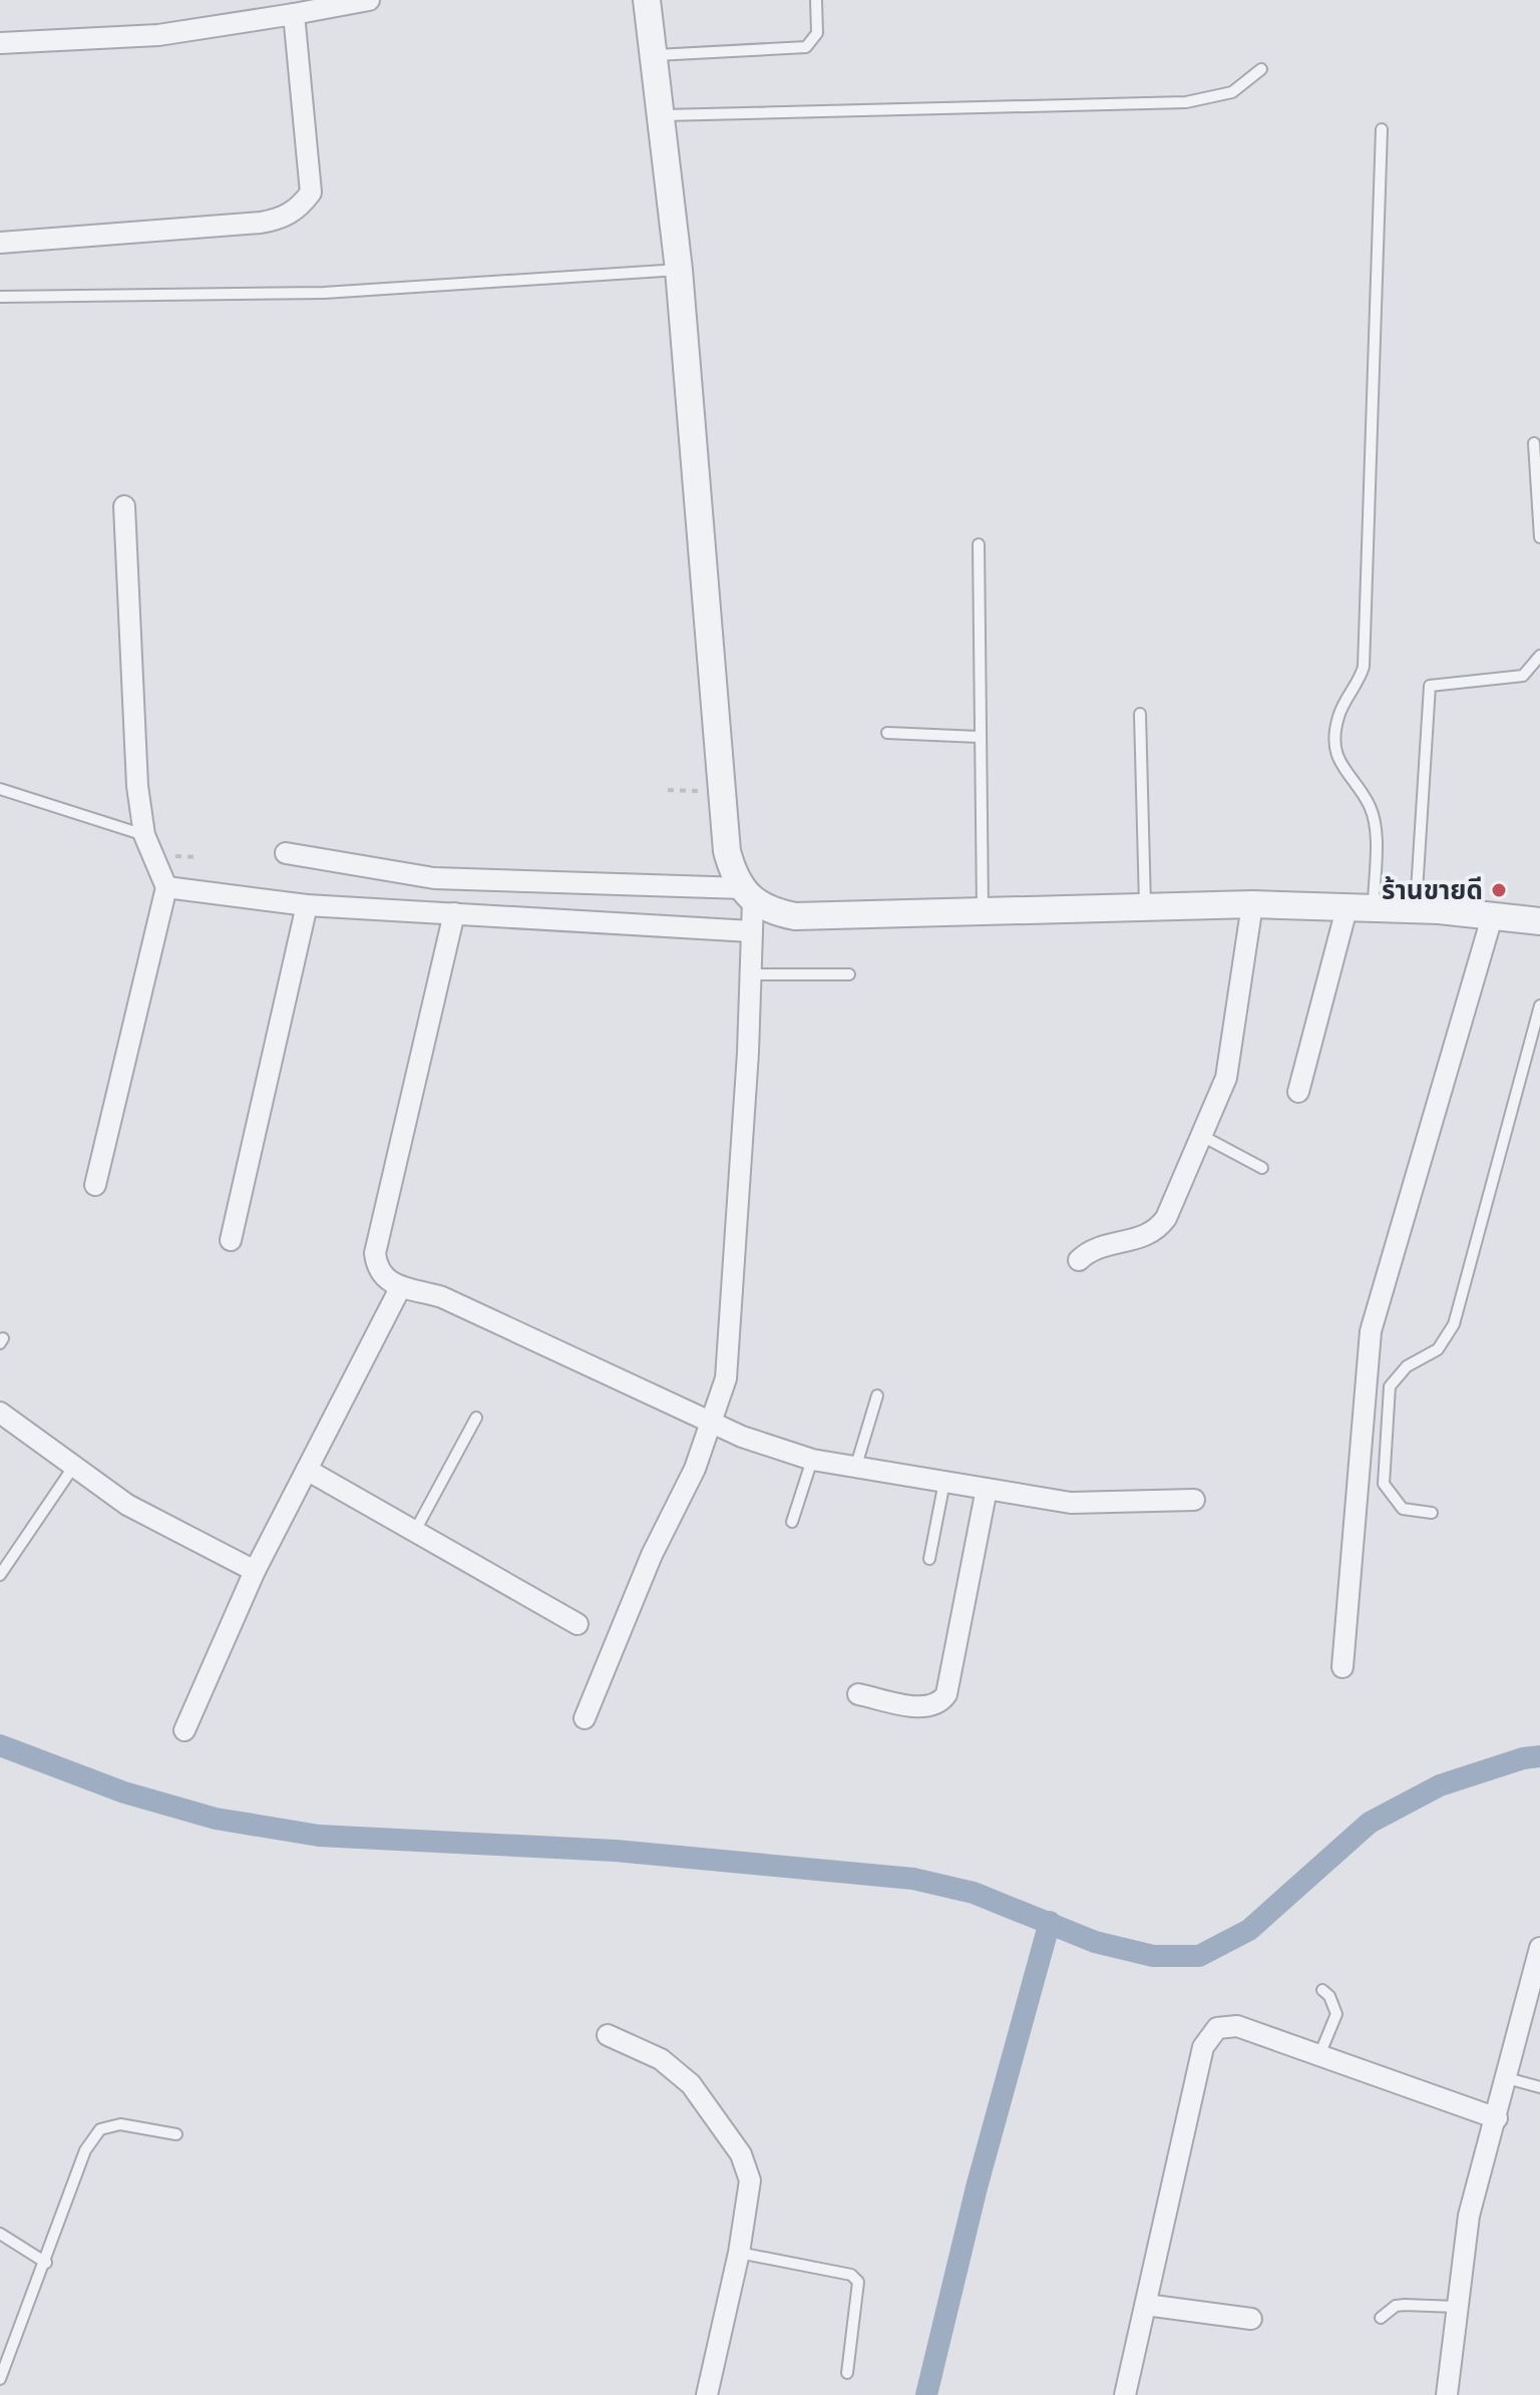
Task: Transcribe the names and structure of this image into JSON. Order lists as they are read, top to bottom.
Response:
{
  "places": ["ร้านขายดี"]
}
